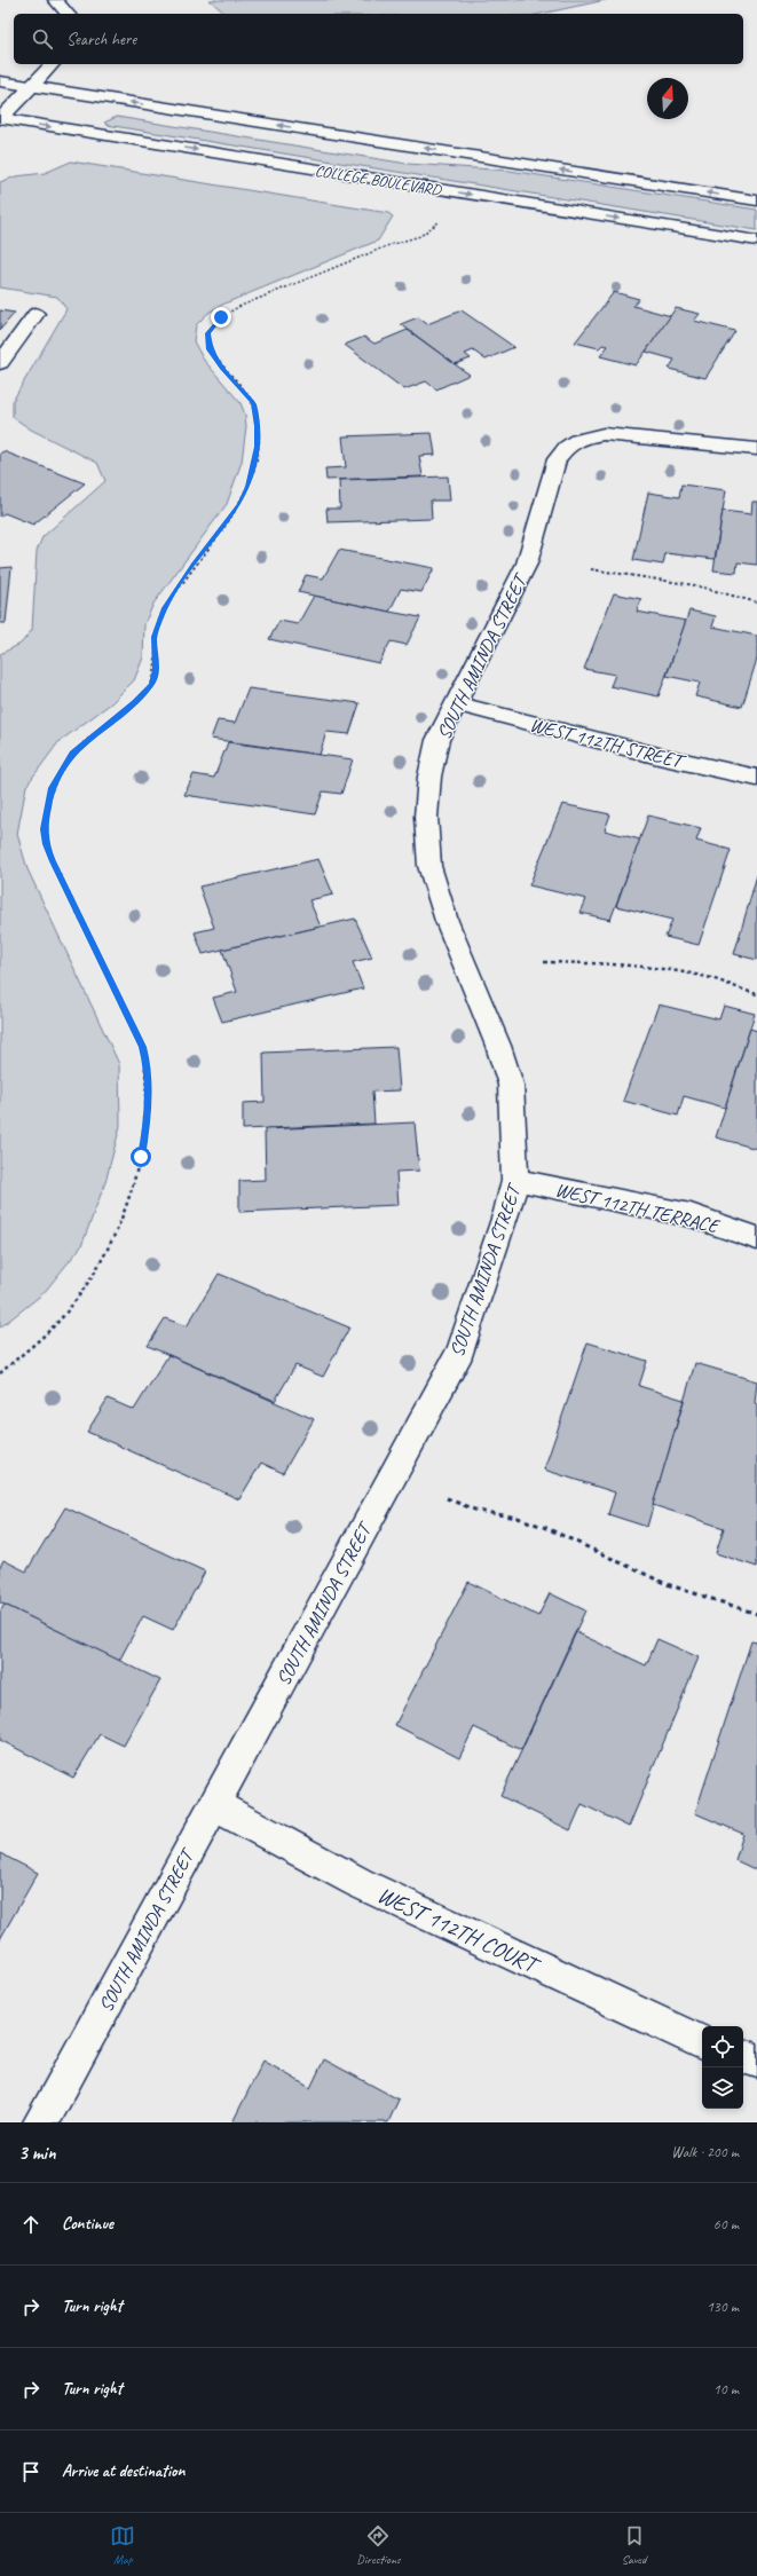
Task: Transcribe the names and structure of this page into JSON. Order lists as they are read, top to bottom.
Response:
{
  "streets": {
    "street": [
      "COLLEGE BOULEVARD",
      "SOUTH AMINDA STREET",
      "WEST 112TH STREET",
      "WEST 112TH TERRACE",
      "WEST 112TH COURT"
    ]
  },
  "crossings": [
    ["SOUTH AMINDA STREET", "WEST 112TH STREET"],
    ["SOUTH AMINDA STREET", "WEST 112TH TERRACE"],
    ["SOUTH AMINDA STREET", "WEST 112TH COURT"]
  ],
  "north": "top",
  "page": {
    "search": "Search here",
    "heading": ["3 min", "Walk · 200 m"],
    "list": [
      ["Continue", "60 m"],
      ["Turn right", "130 m"],
      ["Turn right", "10 m"],
      "Arrive at destination"
    ],
    "nav": ["Map", "Directions", "Saved"]
  }
}
